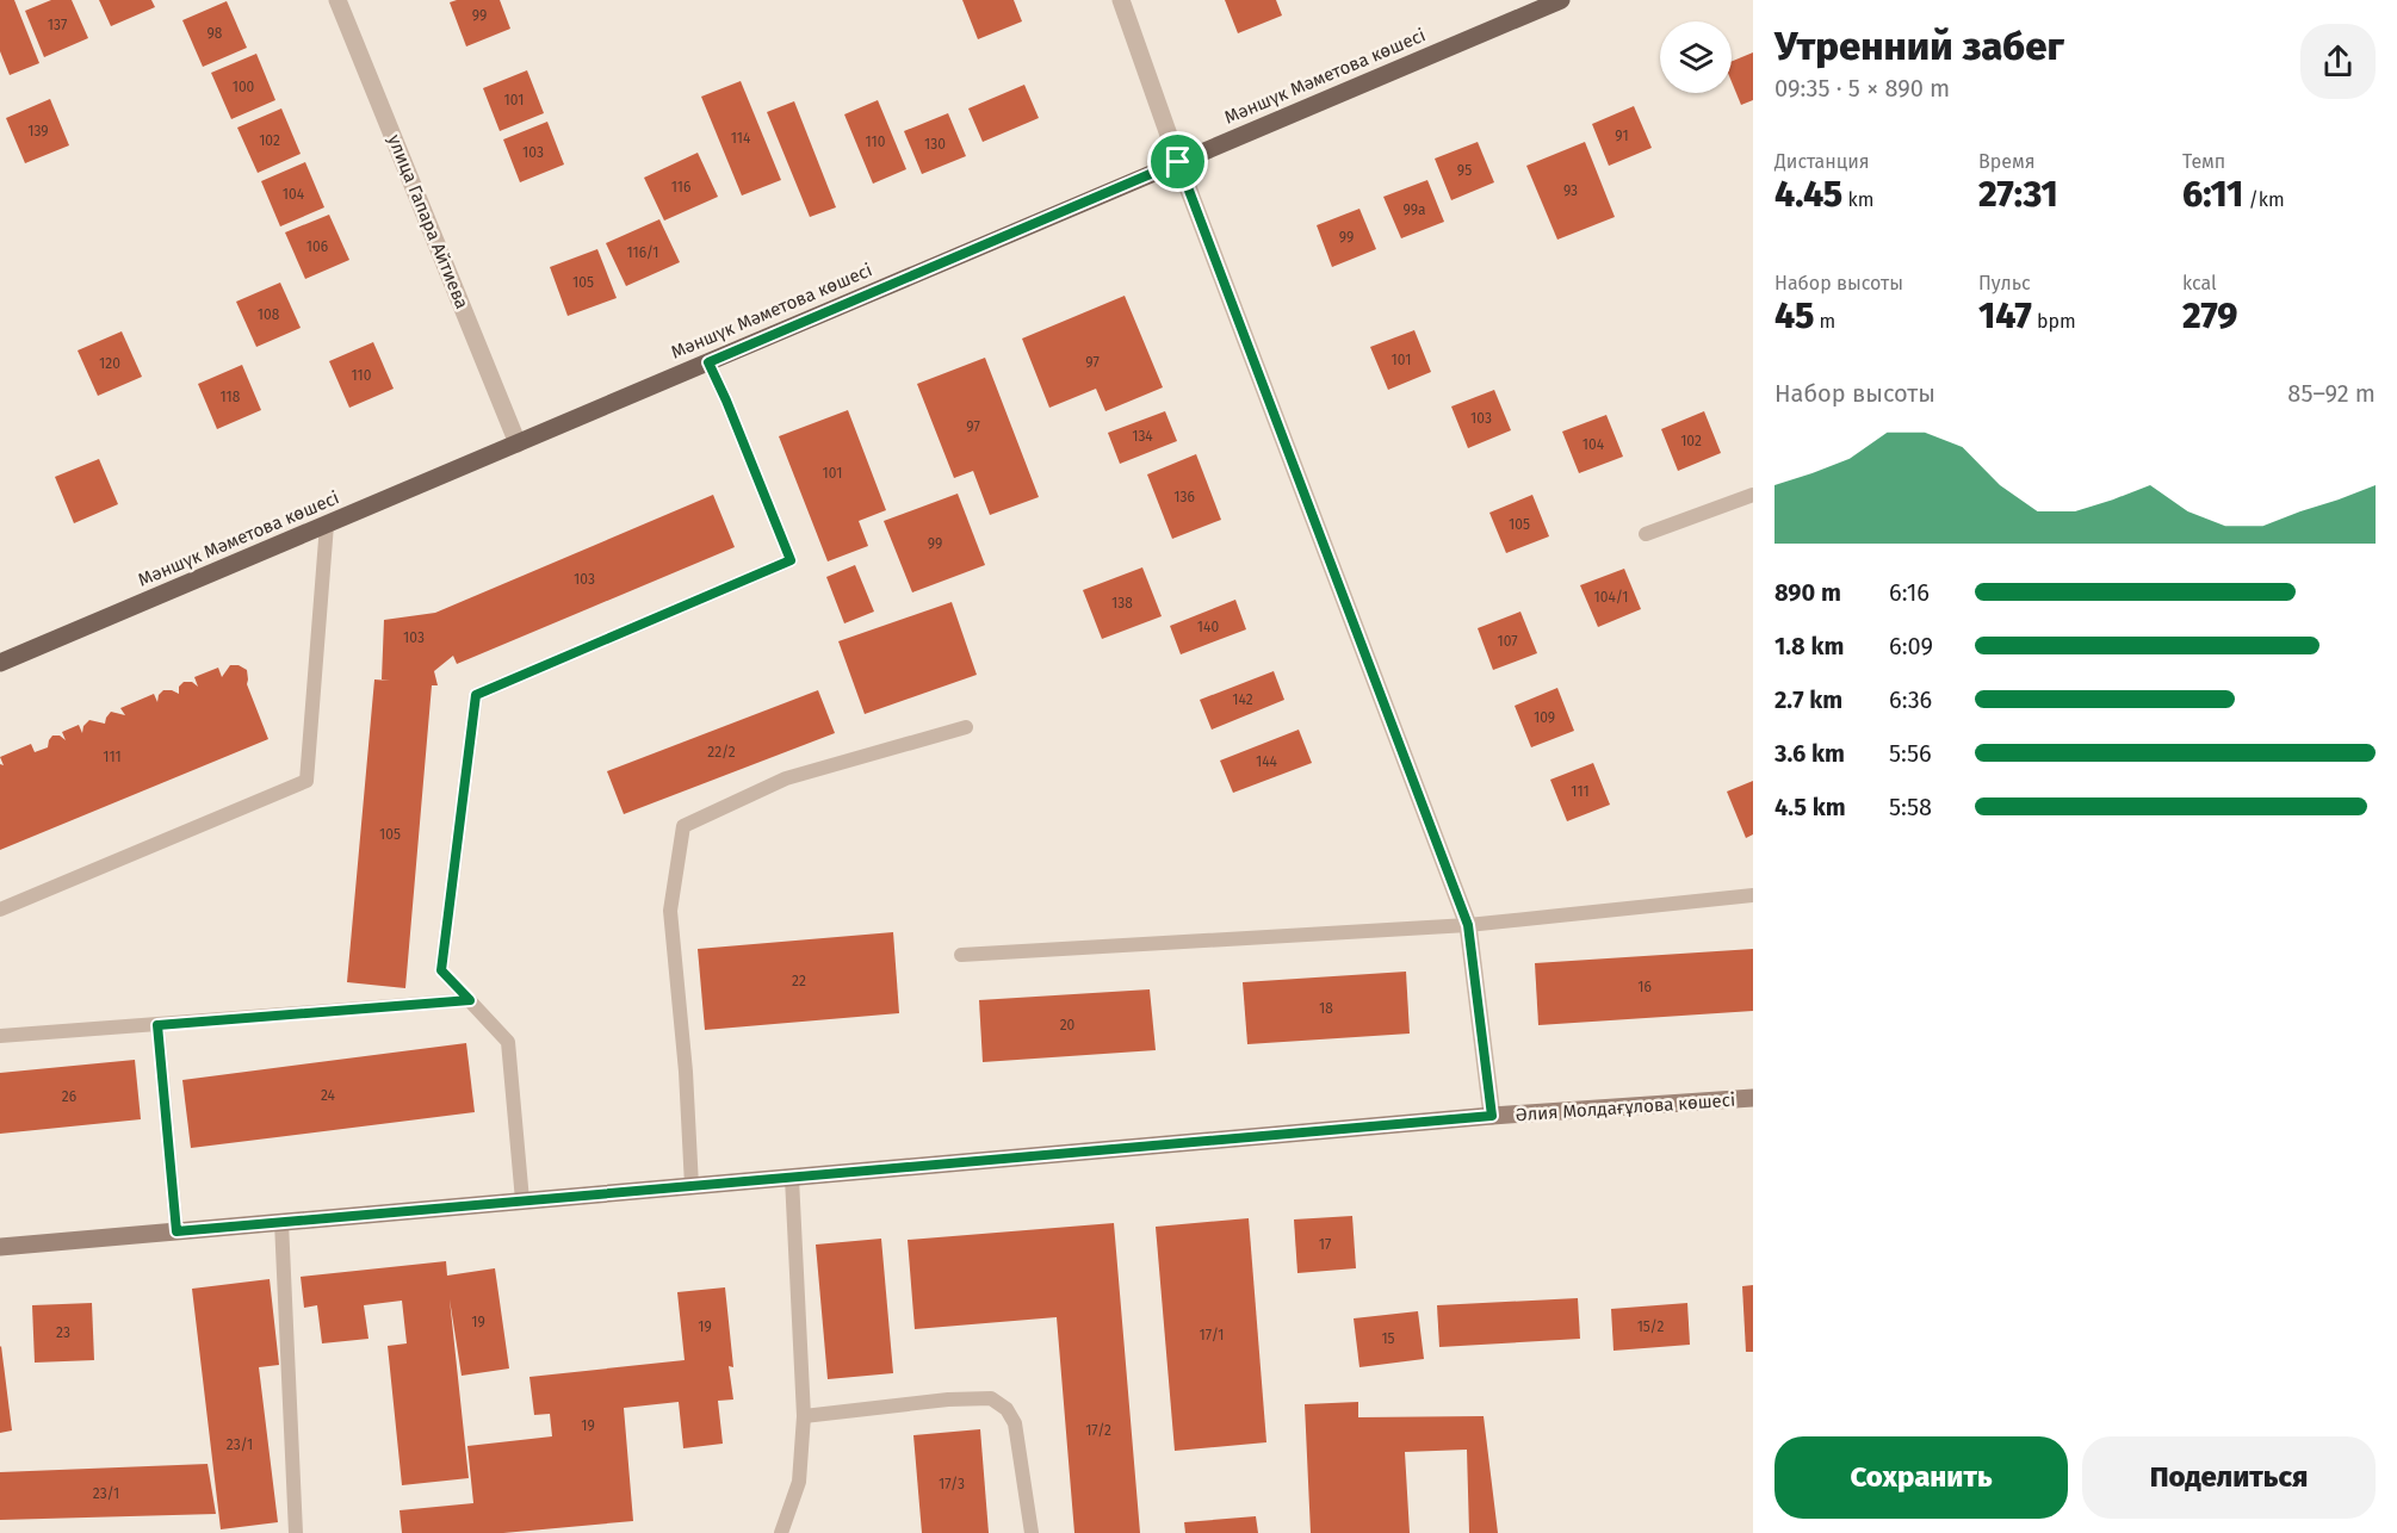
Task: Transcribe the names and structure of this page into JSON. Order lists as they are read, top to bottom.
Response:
{
  "streets": {
    "main road": ["Мәншүк Мәметова көшесі", "Әлия Молдағұлова көшесі"],
    "street": ["улица Гапара Айтиева"]
  },
  "crossings": [
    ["Мәншүк Мәметова көшесі", "улица Гапара Айтиева"]
  ],
  "house_numbers": [
    "99",
    "137",
    "98",
    "100",
    "101",
    "139",
    "91",
    "114",
    "102",
    "110",
    "130",
    "103",
    "95",
    "116",
    "93",
    "104",
    "99а",
    "99",
    "106",
    "116/1",
    "105",
    "108",
    "101",
    "97",
    "120",
    "110",
    "118",
    "103",
    "97",
    "134",
    "102",
    "104",
    "101",
    "136",
    "105",
    "99",
    "103",
    "104/1",
    "138",
    "140",
    "103",
    "107",
    "142",
    "109",
    "22/2",
    "111",
    "144",
    "111",
    "105",
    "22",
    "16",
    "18",
    "20",
    "24",
    "26",
    "17",
    "19",
    "19",
    "15/2",
    "23",
    "17/1",
    "15",
    "19",
    "17/2",
    "23/1",
    "17/3",
    "23/1"
  ],
  "page": {
    "heading": ["Утренний забег", "09:35 · 5 × 890 m"],
    "stats": [
      ["Дистанция", "4.45 km"],
      ["Время", "27:31"],
      ["Темп", "6:11 /km"],
      ["Набор высоты", "45 m"],
      ["Пульс", "147 bpm"],
      ["kcal", "279"]
    ],
    "chart": ["Набор высоты", "85–92 m"],
    "list": [
      {
        "name": "890 m",
        "note": "6:16"
      },
      {
        "name": "1.8 km",
        "note": "6:09"
      },
      {
        "name": "2.7 km",
        "note": "6:36"
      },
      {
        "name": "3.6 km",
        "note": "5:56"
      },
      {
        "name": "4.5 km",
        "note": "5:58"
      }
    ],
    "buttons": ["Сохранить", "Поделиться"]
  }
}
